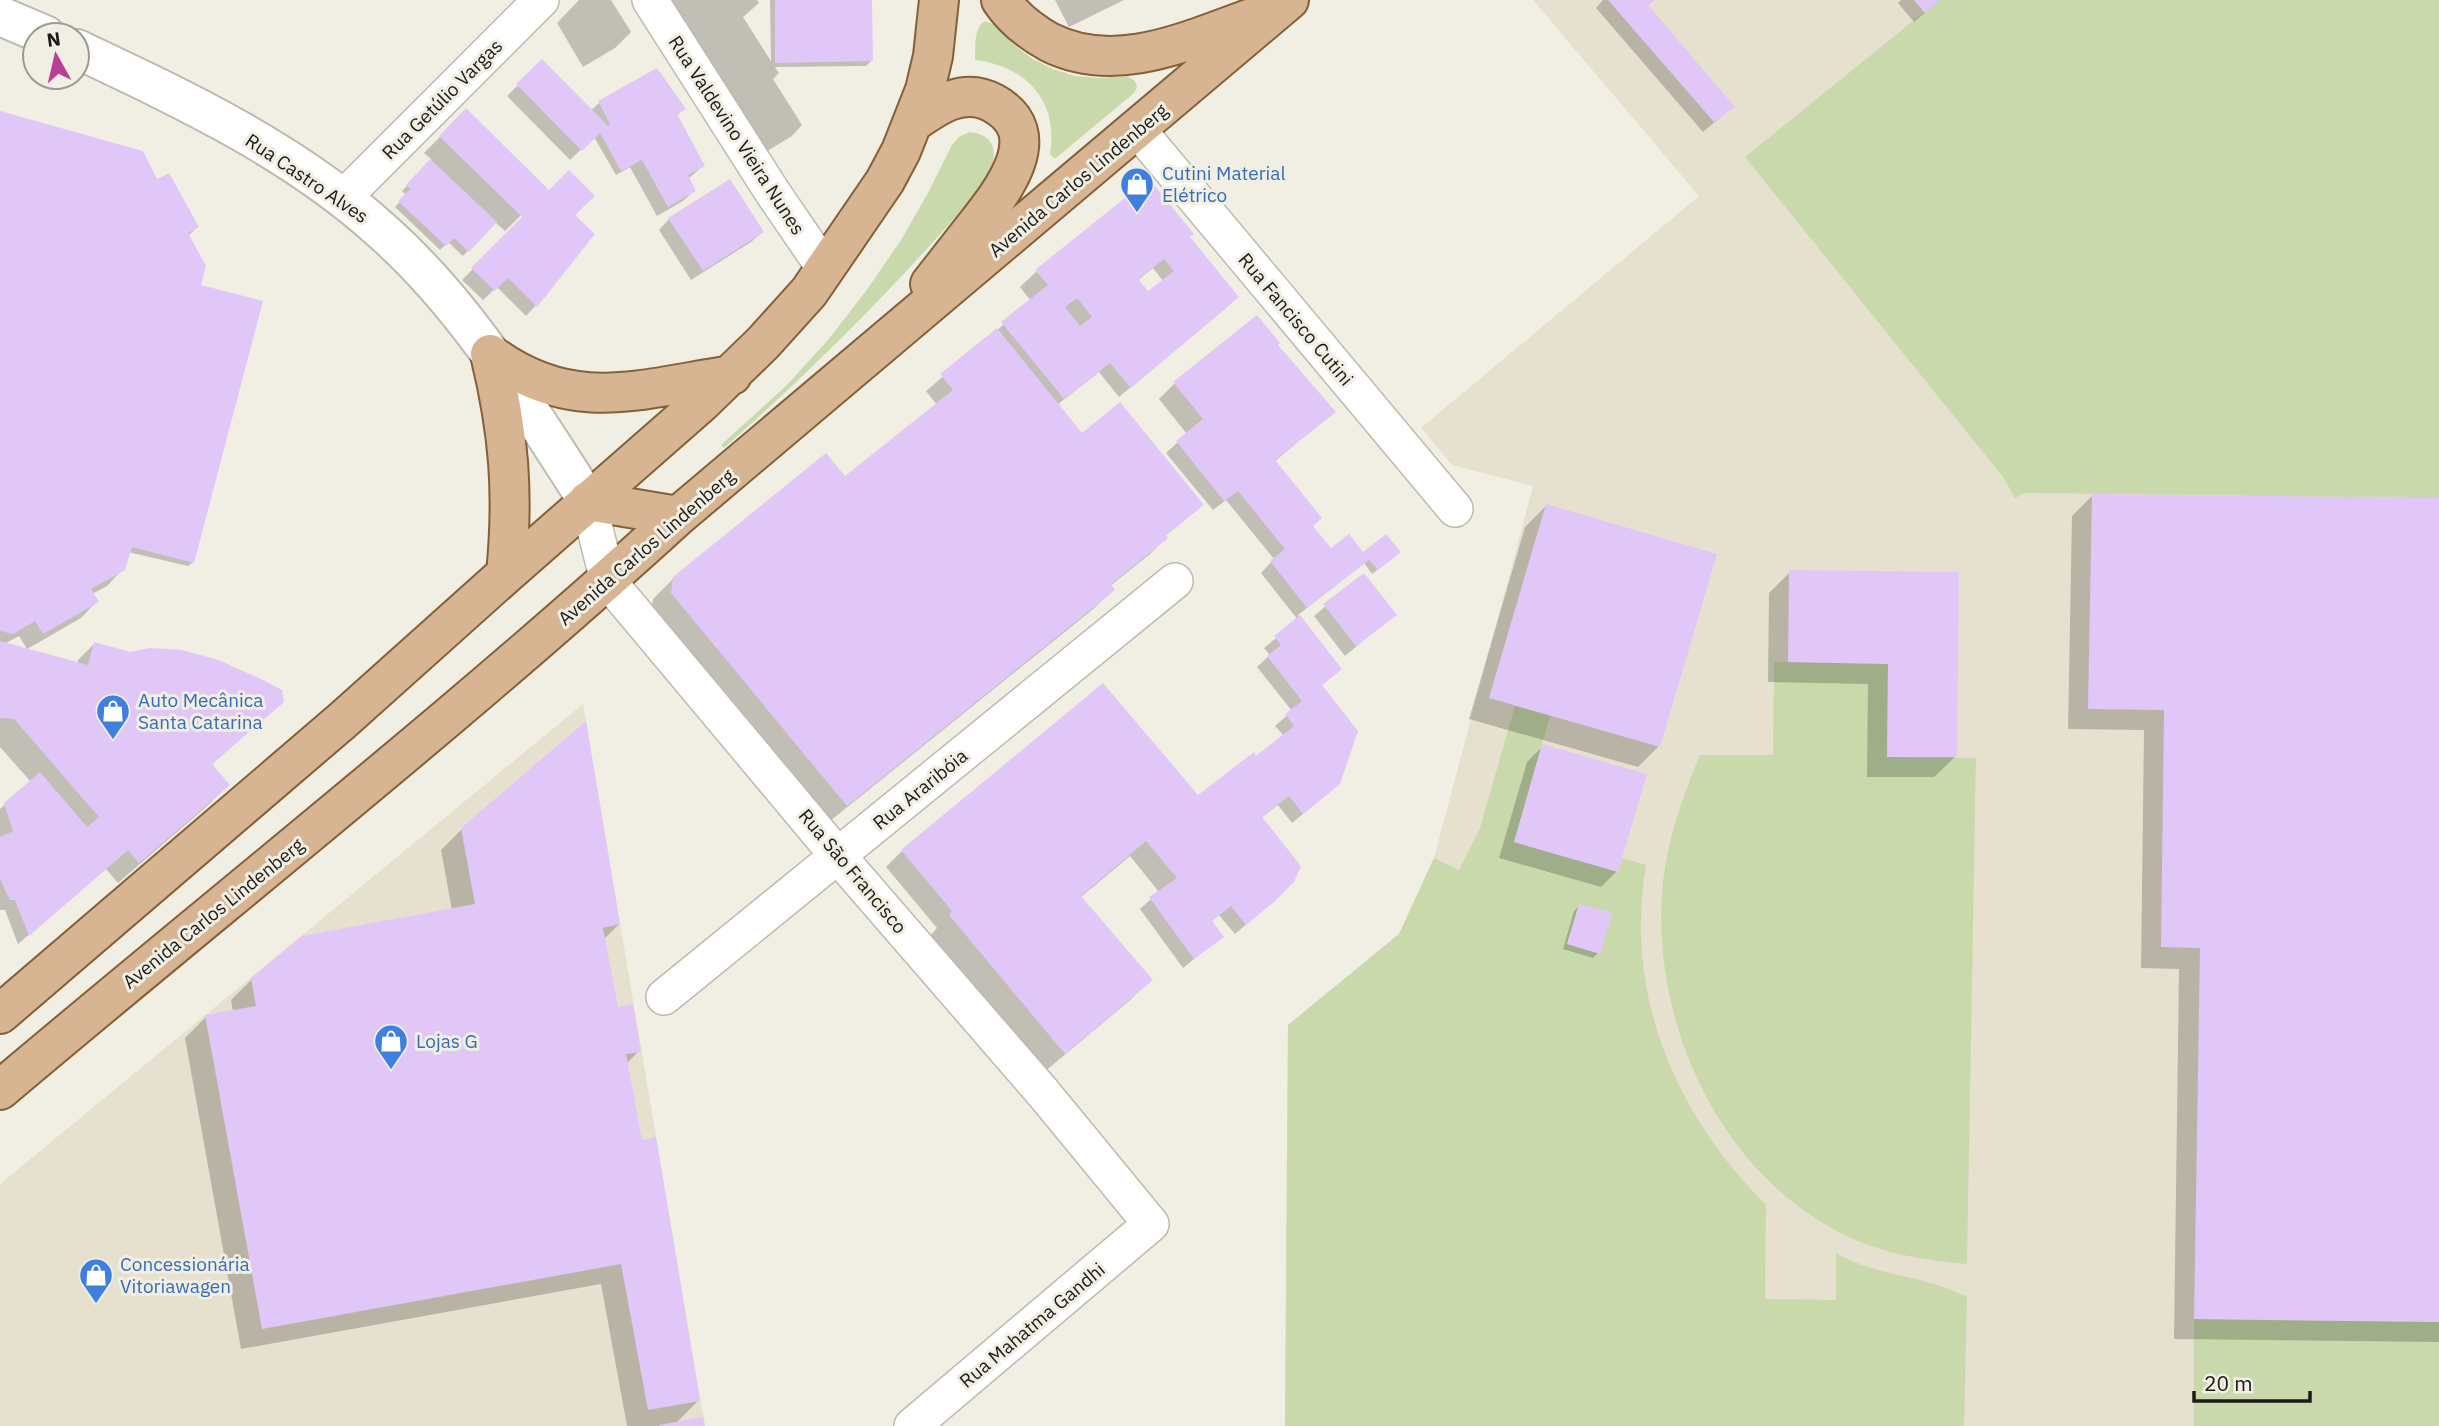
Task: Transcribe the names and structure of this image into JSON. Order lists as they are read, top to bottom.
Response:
{
  "streets": {
    "main road": ["Avenida Carlos Lindenberg"],
    "street": [
      "Rua Getúlio Vargas",
      "Rua Valdevino Vieira Nunes",
      "Rua Castro Alves",
      "Rua Fancisco Cutini",
      "Rua Araribóia",
      "Rua São Francisco",
      "Rua Mahatma Gandhi"
    ]
  },
  "crossings": [
    ["Rua Getúlio Vargas", "Rua Castro Alves"],
    ["Rua Castro Alves", "Rua São Francisco"],
    ["Avenida Carlos Lindenberg", "Rua Fancisco Cutini"],
    ["Avenida Carlos Lindenberg", "Rua São Francisco"],
    ["Rua Araribóia", "Rua São Francisco"],
    ["Rua São Francisco", "Rua Mahatma Gandhi"]
  ],
  "places": {
    "shop": [
      "Cutini Material Elétrico",
      "Auto Mecânica Santa Catarina",
      "Lojas G",
      "Concessionária Vitoriawagen"
    ]
  },
  "scale_bar": "20 m",
  "north": "top"
}
